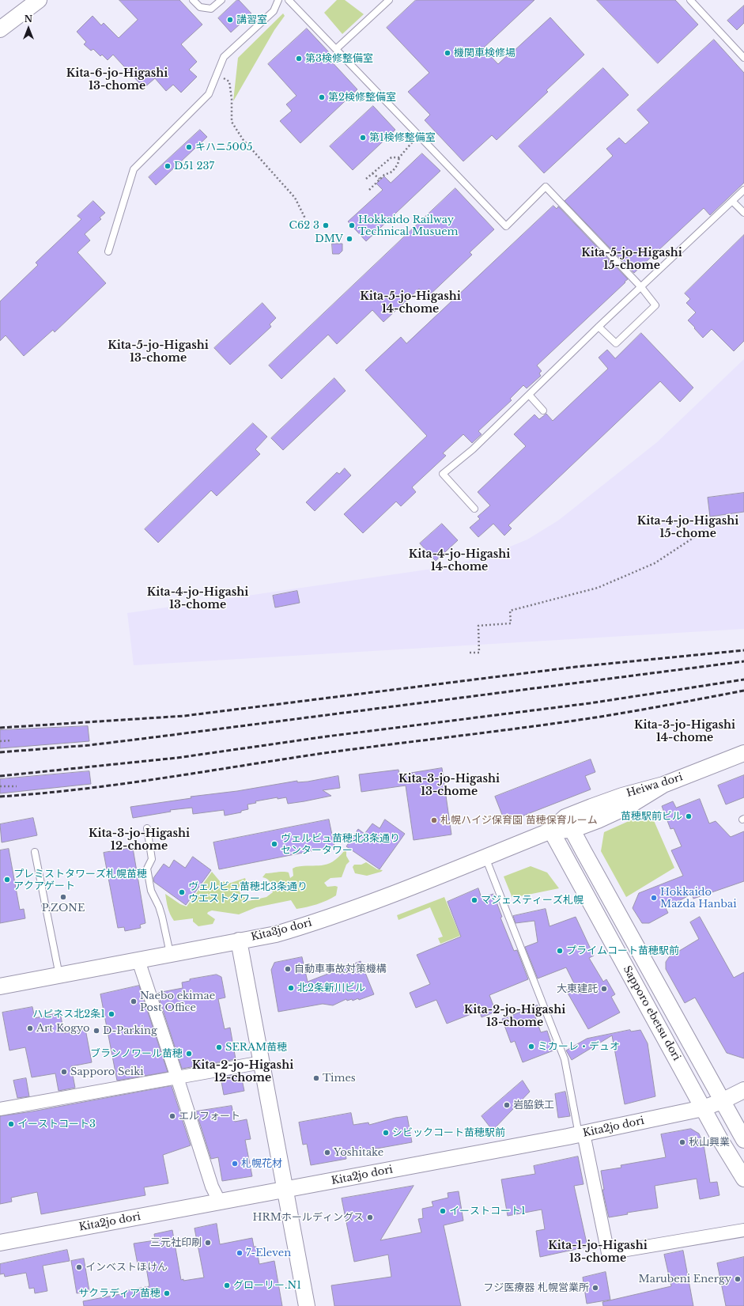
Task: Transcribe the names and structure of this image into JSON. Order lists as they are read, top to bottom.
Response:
{
  "streets": {
    "street": [
      "Heiwa dori",
      "Kita3jo dori",
      "Sapporo ebetsu dori",
      "Kita2jo dori"
    ]
  },
  "crossings": [
    ["Heiwa dori", "Kita3jo dori"],
    ["Heiwa dori", "Sapporo ebetsu dori"],
    ["Kita3jo dori", "Sapporo ebetsu dori"],
    ["Sapporo ebetsu dori", "Kita2jo dori"]
  ],
  "districts": [
    "Kita-6-jo-Higashi 13-chome",
    "Kita-5-jo-Higashi 15-chome",
    "Kita-5-jo-Higashi 14-chome",
    "Kita-5-jo-Higashi 13-chome",
    "Kita-4-jo-Higashi 15-chome",
    "Kita-4-jo-Higashi 14-chome",
    "Kita-4-jo-Higashi 13-chome",
    "Kita-3-jo-Higashi 14-chome",
    "Kita-3-jo-Higashi 13-chome",
    "Kita-3-jo-Higashi 12-chome",
    "Kita-2-jo-Higashi 13-chome",
    "Kita-2-jo-Higashi 12-chome",
    "Kita-1-jo-Higashi 13-chome"
  ],
  "places": [
    "講習室",
    "機関車検修場",
    "第3検修整備室",
    "第2検修整備室",
    "第1検修整備室",
    "キハニ5005",
    "D51 237",
    "C62 3",
    "Hokkaido Railway Technical Musuem",
    "DMV",
    "苗穂駅前ビル",
    "札幌ハイジ保育園 苗穂保育ルーム",
    "ヴェルビュ苗穂北3条通り センタータワー",
    "プレミストタワーズ札幌苗穂 アクアゲート",
    "ヴェルビュ苗穂北3条通り ウエストタワー",
    "P.ZONE",
    "Hokkaido Mazda Hanbai",
    "マジェスティーズ札幌",
    "プライムコート苗穂駅前",
    "自動車事故対策機構",
    "北2条新川ビル",
    "大東建託",
    "Naebo ekimae Post Office",
    "ハピネス北2条1",
    "Art Kogyo",
    "D-Parking",
    "ミカーレ・デュオ",
    "SERAM苗穂",
    "ブランノワール苗穂",
    "Sapporo Seiki",
    "Times",
    "岩脇鉄工",
    "エルフォート",
    "イーストコート3",
    "シビックコート苗穂駅前",
    "秋山興業",
    "Yoshitake",
    "札幌花材",
    "イーストコート1",
    "HRMホールディングス",
    "三元社印刷",
    "7-Eleven",
    "インベストほけん",
    "Marubeni Energy",
    "グローリー.N1",
    "フジ医療器 札幌営業所",
    "サクラディア苗穂"
  ],
  "north": "top"
}
